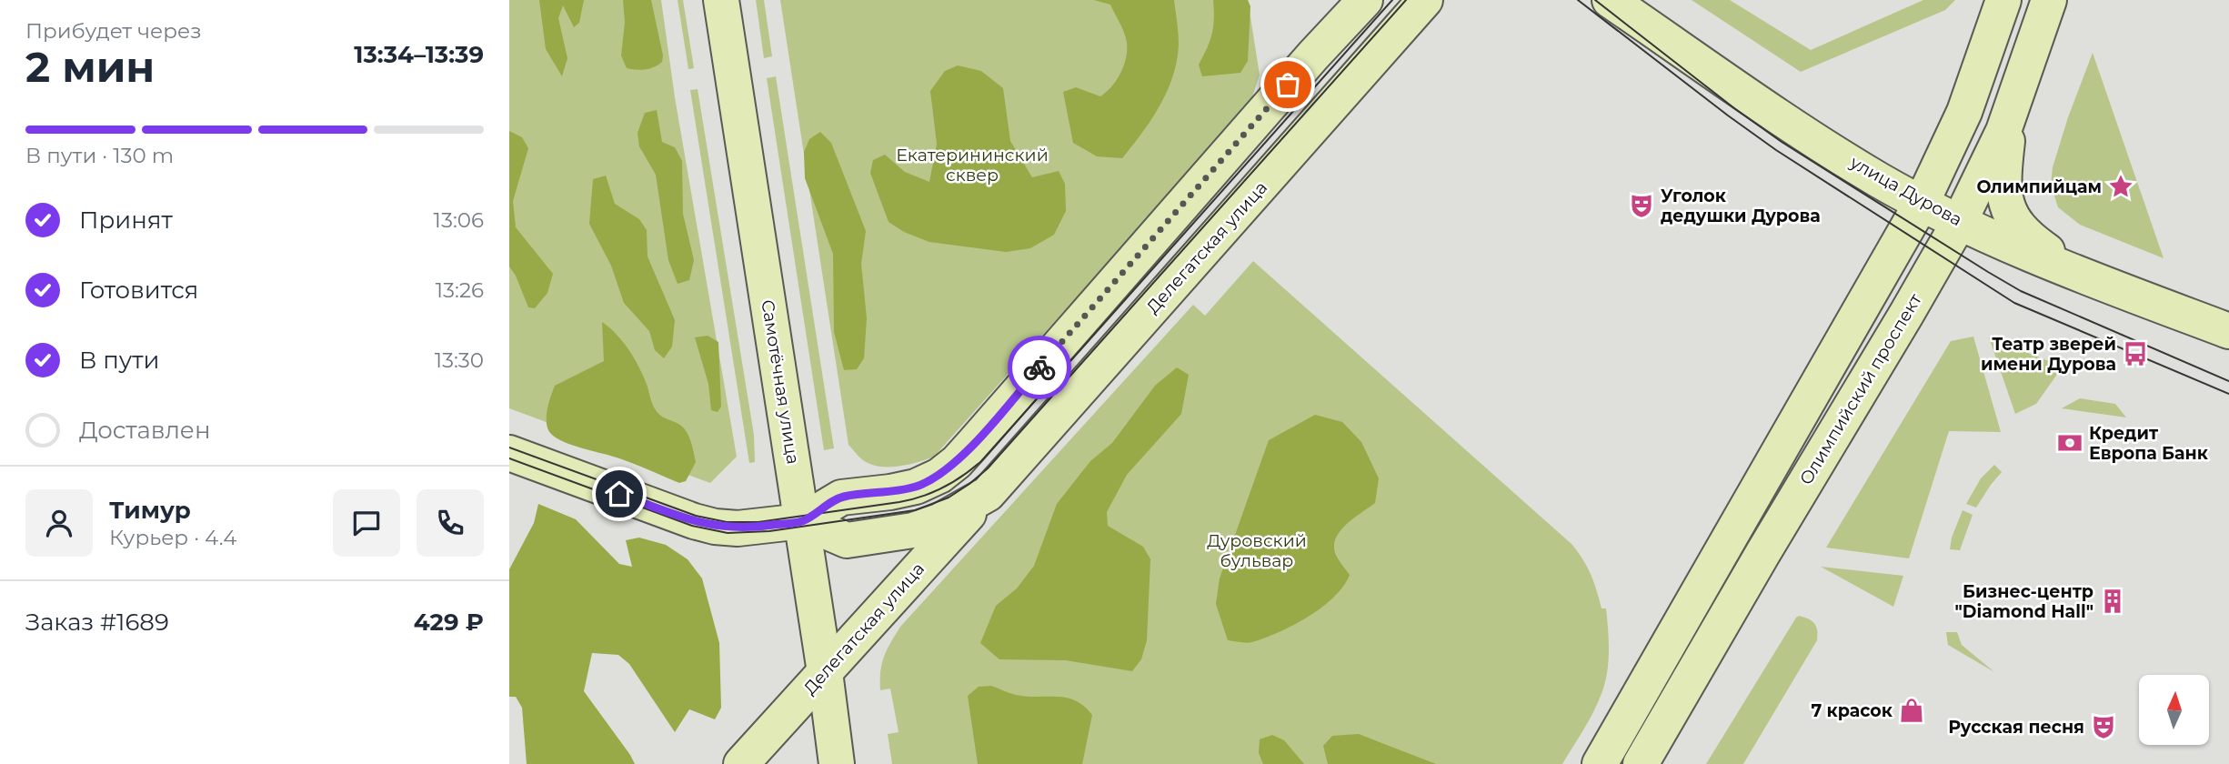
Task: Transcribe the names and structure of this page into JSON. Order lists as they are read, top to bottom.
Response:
{
  "streets": {
    "main road": [
      "улица Дурова",
      "Делегатская улица",
      "Самотёчная улица",
      "Олимпийский проспект"
    ]
  },
  "crossings": [
    ["улица Дурова", "Олимпийский проспект"],
    ["Делегатская улица", "Самотёчная улица"]
  ],
  "parks": ["Екатерининский сквер", "Дуровский бульвар"],
  "places": {
    "place": ["Олимпийцам"],
    "theatre": ["Уголок дедушки Дурова", "Русская песня"],
    "bus stop": ["Театр зверей имени Дурова"],
    "bank": ["Кредит Европа Банк"],
    "building": ["Бизнес-центр \"Diamond Hall\""],
    "shop": ["7 красок"]
  },
  "north": "top",
  "page": {
    "heading": ["2 мин", "Прибудет через", "13:34–13:39"],
    "panel": [
      "Тимур",
      "Курьер · 4.4",
      "Заказ #1689",
      "429 ₽"
    ],
    "bar": "В пути · 130 m",
    "list": [
      ["Принят", "13:06"],
      ["Готовится", "13:26"],
      ["В пути", "13:30"],
      "Доставлен"
    ]
  }
}
